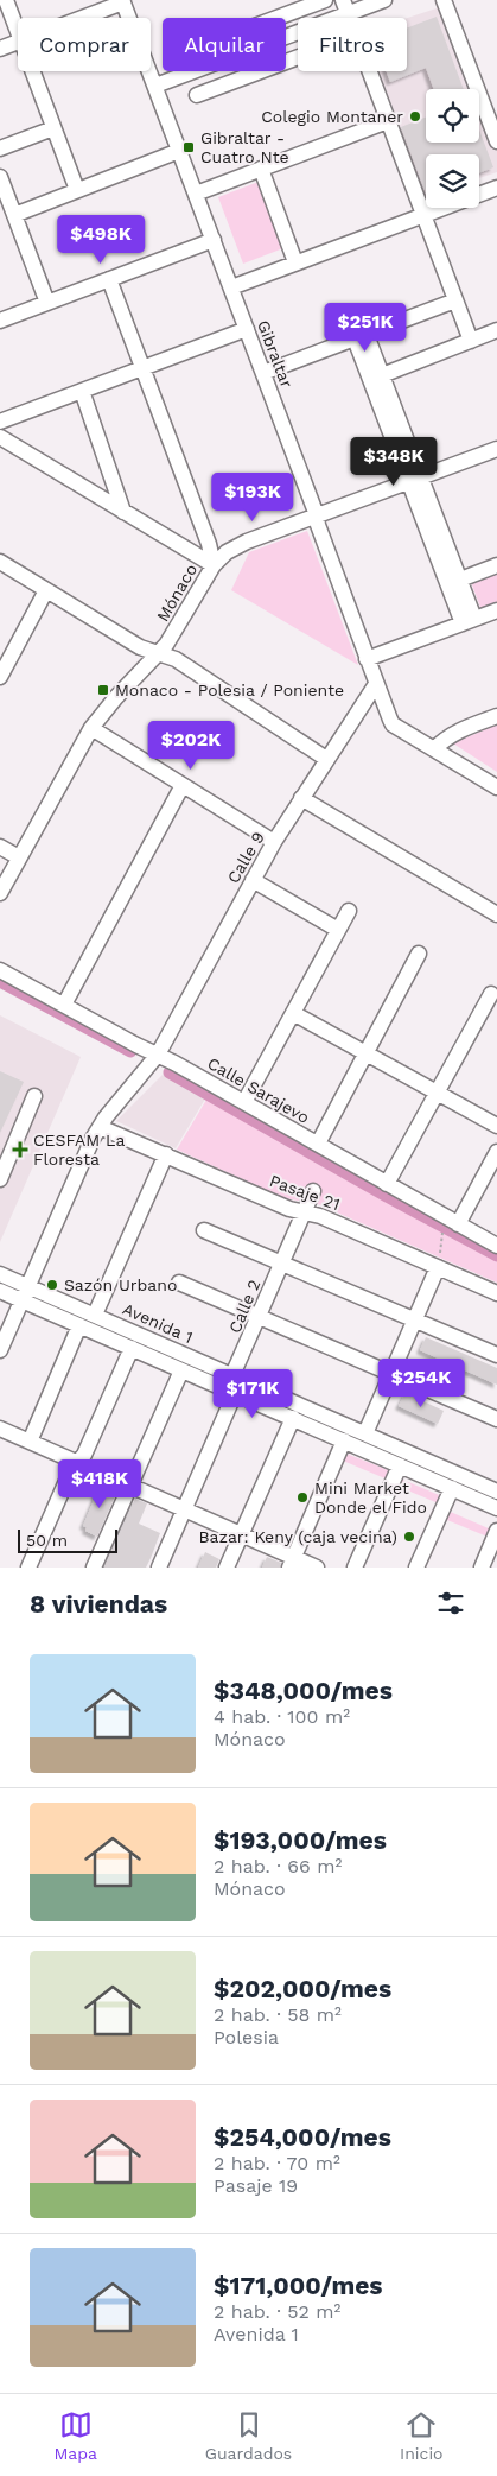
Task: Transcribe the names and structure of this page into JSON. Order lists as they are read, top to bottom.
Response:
{
  "streets": {
    "street": [
      "Gibraltar",
      "Mónaco",
      "Calle 9",
      "Calle Sarajevo",
      "Pasaje 21",
      "Calle 2",
      "Avenida 1"
    ]
  },
  "crossings": [
    ["Gibraltar", "Mónaco"],
    ["Gibraltar", "Calle 9"],
    ["Calle 9", "Calle Sarajevo"],
    ["Calle 9", "Pasaje 21"],
    ["Pasaje 21", "Calle 2"],
    ["Calle 2", "Avenida 1"]
  ],
  "places": {
    "other": [
      "Colegio Montaner",
      "Sazón Urbano",
      "Mini Market Donde el Fido",
      "Bazar: Keny (caja vecina)"
    ],
    "transit": ["Gibraltar - Cuatro Nte", "Monaco - Polesia / Poniente"],
    "health": ["CESFAM La Floresta"]
  },
  "scale_bar": "50 m",
  "page": {
    "chip": ["Comprar", "Alquilar", "Filtros"],
    "price": [
      "$498K",
      "$251K",
      "$348K",
      "$193K",
      "$202K",
      "$254K",
      "$171K",
      "$418K"
    ],
    "scale": "50 m",
    "heading": "8 viviendas",
    "list": [
      {
        "name": "$348,000/mes",
        "note": "4 hab. · 100 m² · Mónaco"
      },
      {
        "name": "$193,000/mes",
        "note": "2 hab. · 66 m² · Mónaco"
      },
      {
        "name": "$202,000/mes",
        "note": "2 hab. · 58 m² · Polesia"
      },
      {
        "name": "$254,000/mes",
        "note": "2 hab. · 70 m² · Pasaje 19"
      },
      {
        "name": "$171,000/mes",
        "note": "2 hab. · 52 m² · Avenida 1"
      }
    ],
    "tabs": ["Mapa", "Guardados", "Inicio"]
  }
}
